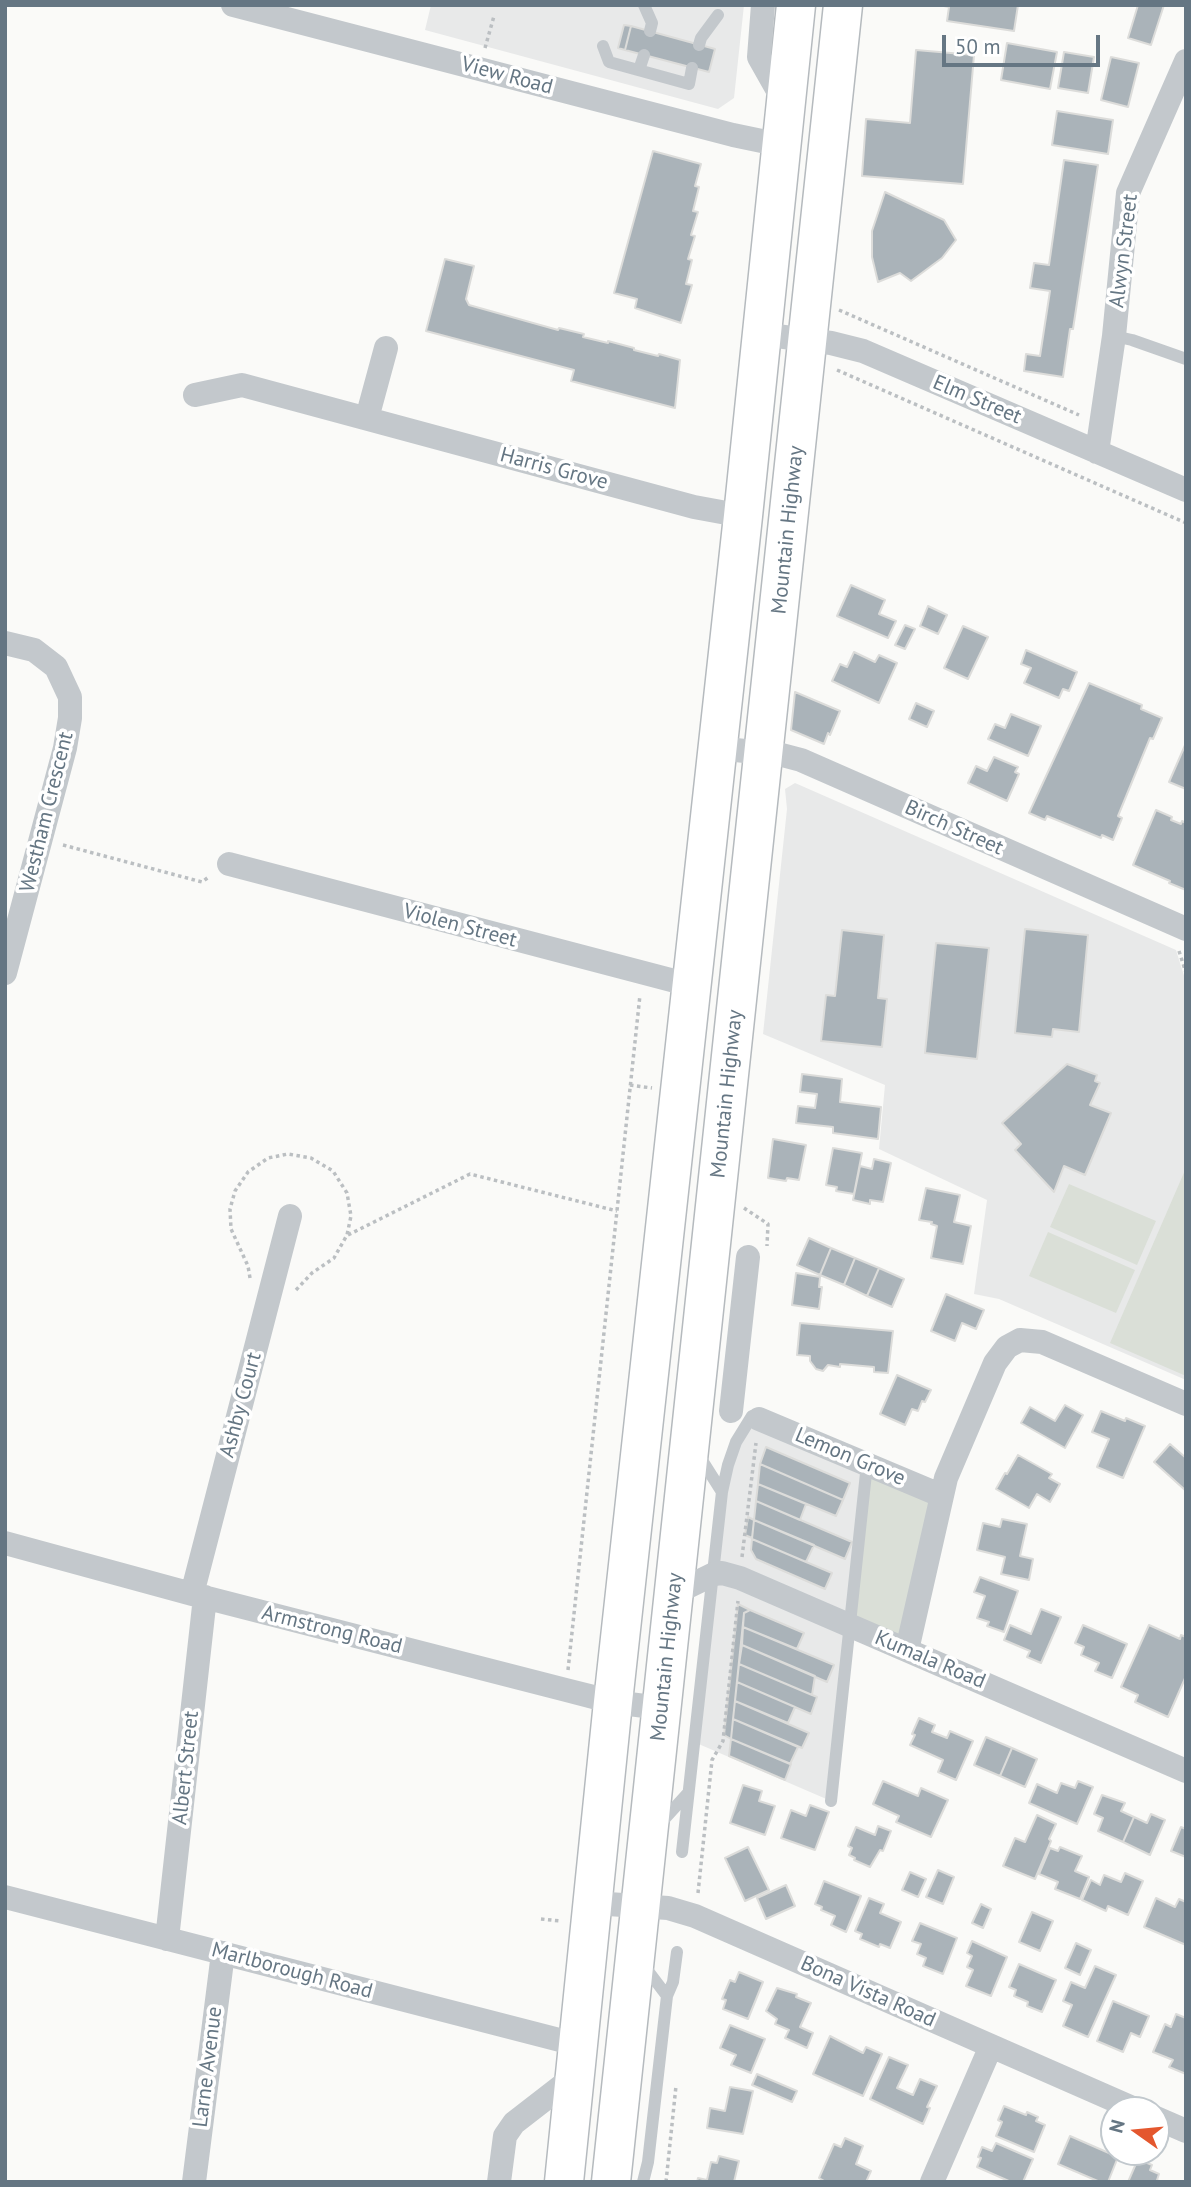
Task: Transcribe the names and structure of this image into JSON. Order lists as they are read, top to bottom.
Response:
{
  "streets": {
    "main road": ["Mountain Highway"],
    "street": [
      "View Road",
      "Alwyn Street",
      "Elm Street",
      "Harris Grove",
      "Westham Crescent",
      "Birch Street",
      "Violen Street",
      "Ashby Court",
      "Lemon Grove",
      "Armstrong Road",
      "Kumala Road",
      "Albert Street",
      "Marlborough Road",
      "Bona Vista Road",
      "Larne Avenue"
    ]
  },
  "crossings": [
    ["Alwyn Street", "Elm Street"],
    ["Elm Street", "Mountain Highway"],
    ["Mountain Highway", "Birch Street"],
    ["Mountain Highway", "Lemon Grove"],
    ["Mountain Highway", "Armstrong Road"],
    ["Mountain Highway", "Kumala Road"],
    ["Mountain Highway", "Bona Vista Road"],
    ["Ashby Court", "Armstrong Road"],
    ["Ashby Court", "Albert Street"],
    ["Armstrong Road", "Albert Street"],
    ["Albert Street", "Marlborough Road"],
    ["Marlborough Road", "Larne Avenue"]
  ],
  "scale_bar": "50 m",
  "north": "left"
}
